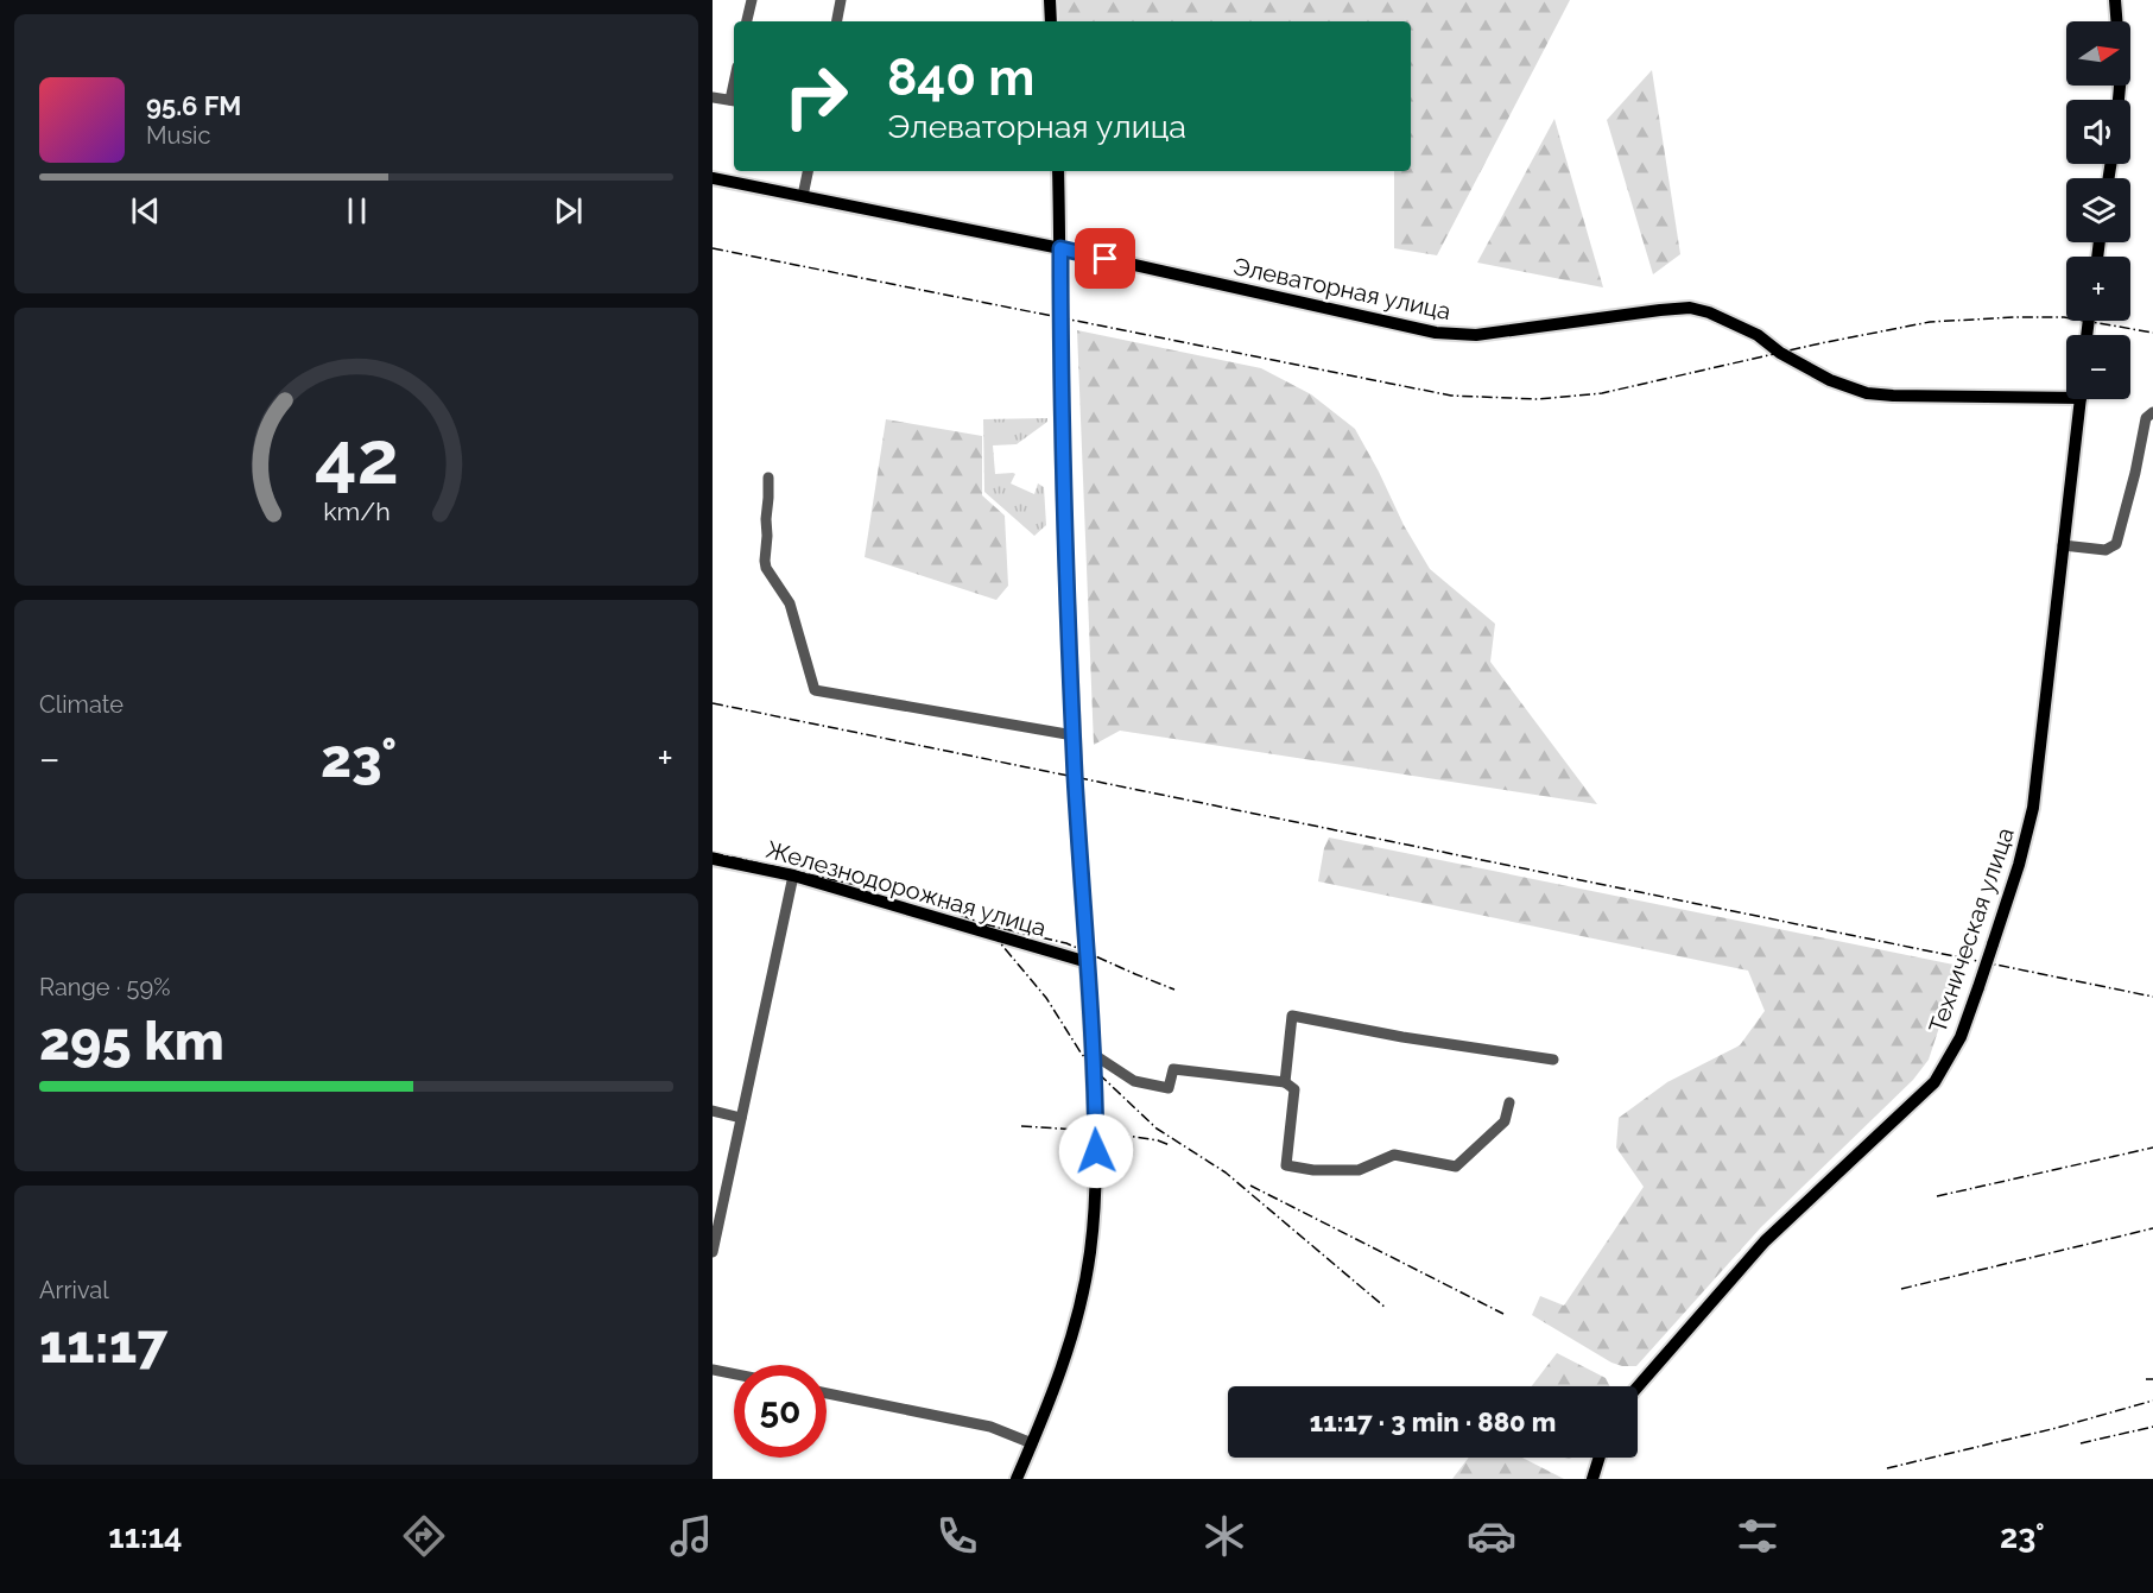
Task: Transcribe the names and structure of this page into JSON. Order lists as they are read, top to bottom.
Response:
{
  "streets": {
    "main road": ["Элеваторная улица", "Железнодорожная улица", "Техническая улица"]
  },
  "north": "right",
  "page": {
    "map_buttons": ["+", "−"],
    "turn": ["840 m", "Элеваторная улица"],
    "song": ["95.6 FM", "Music"],
    "tile": [
      "Climate",
      ["Range · 59%", "295 km"],
      ["Arrival", "11:17"]
    ],
    "heat": ["−", "23°", "+"],
    "limit": "50",
    "trip": "11:17 · 3 min · 880 m",
    "tabs": ["11:14", "23°"],
    "gauge": ["42", "km/h"]
  }
}
